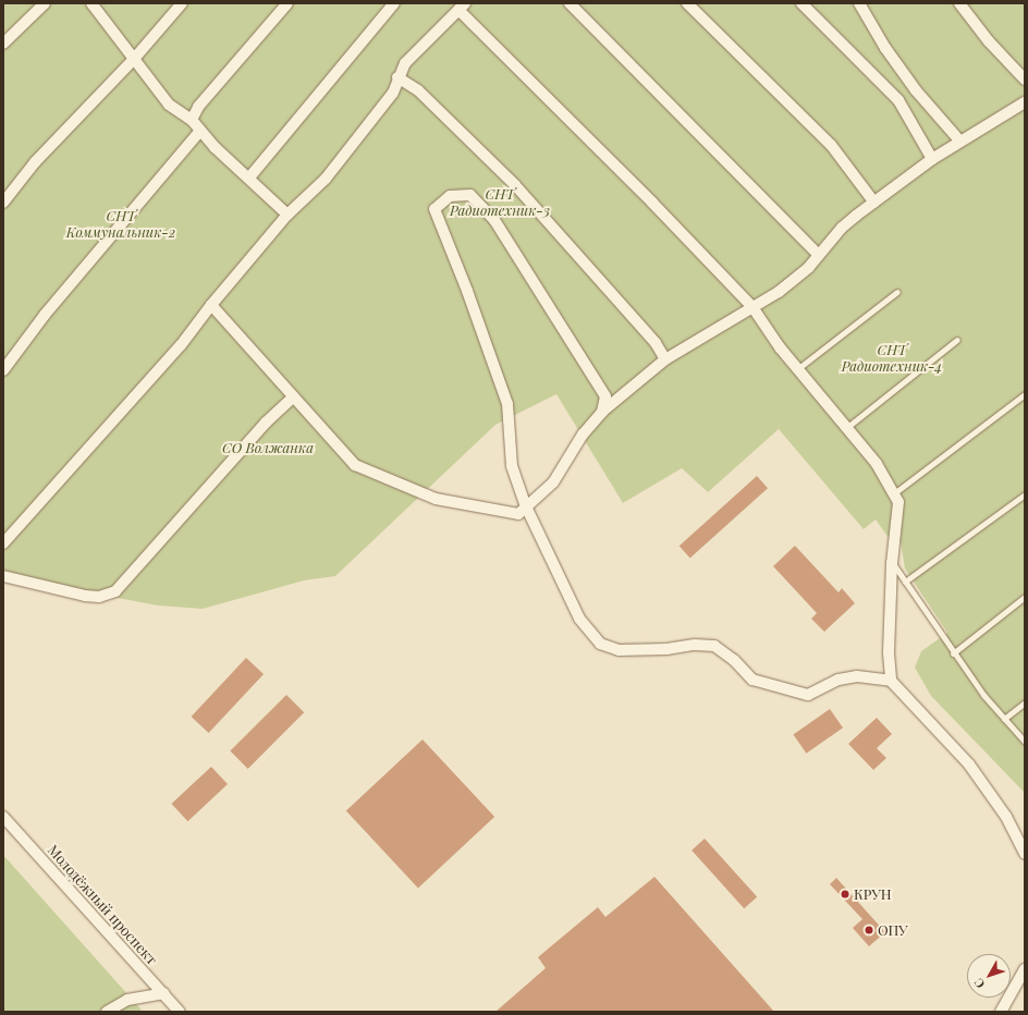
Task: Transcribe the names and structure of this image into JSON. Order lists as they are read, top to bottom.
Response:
{
  "streets": {
    "street": ["Молодёжный проспект"]
  },
  "parks": [
    "СНТ Радиотехник-3",
    "СНТ Коммунальник-2",
    "СНТ Радиотехник-4",
    "СО Волжанка"
  ],
  "places": ["КРУН", "ОПУ"],
  "north": "bottom left"
}
